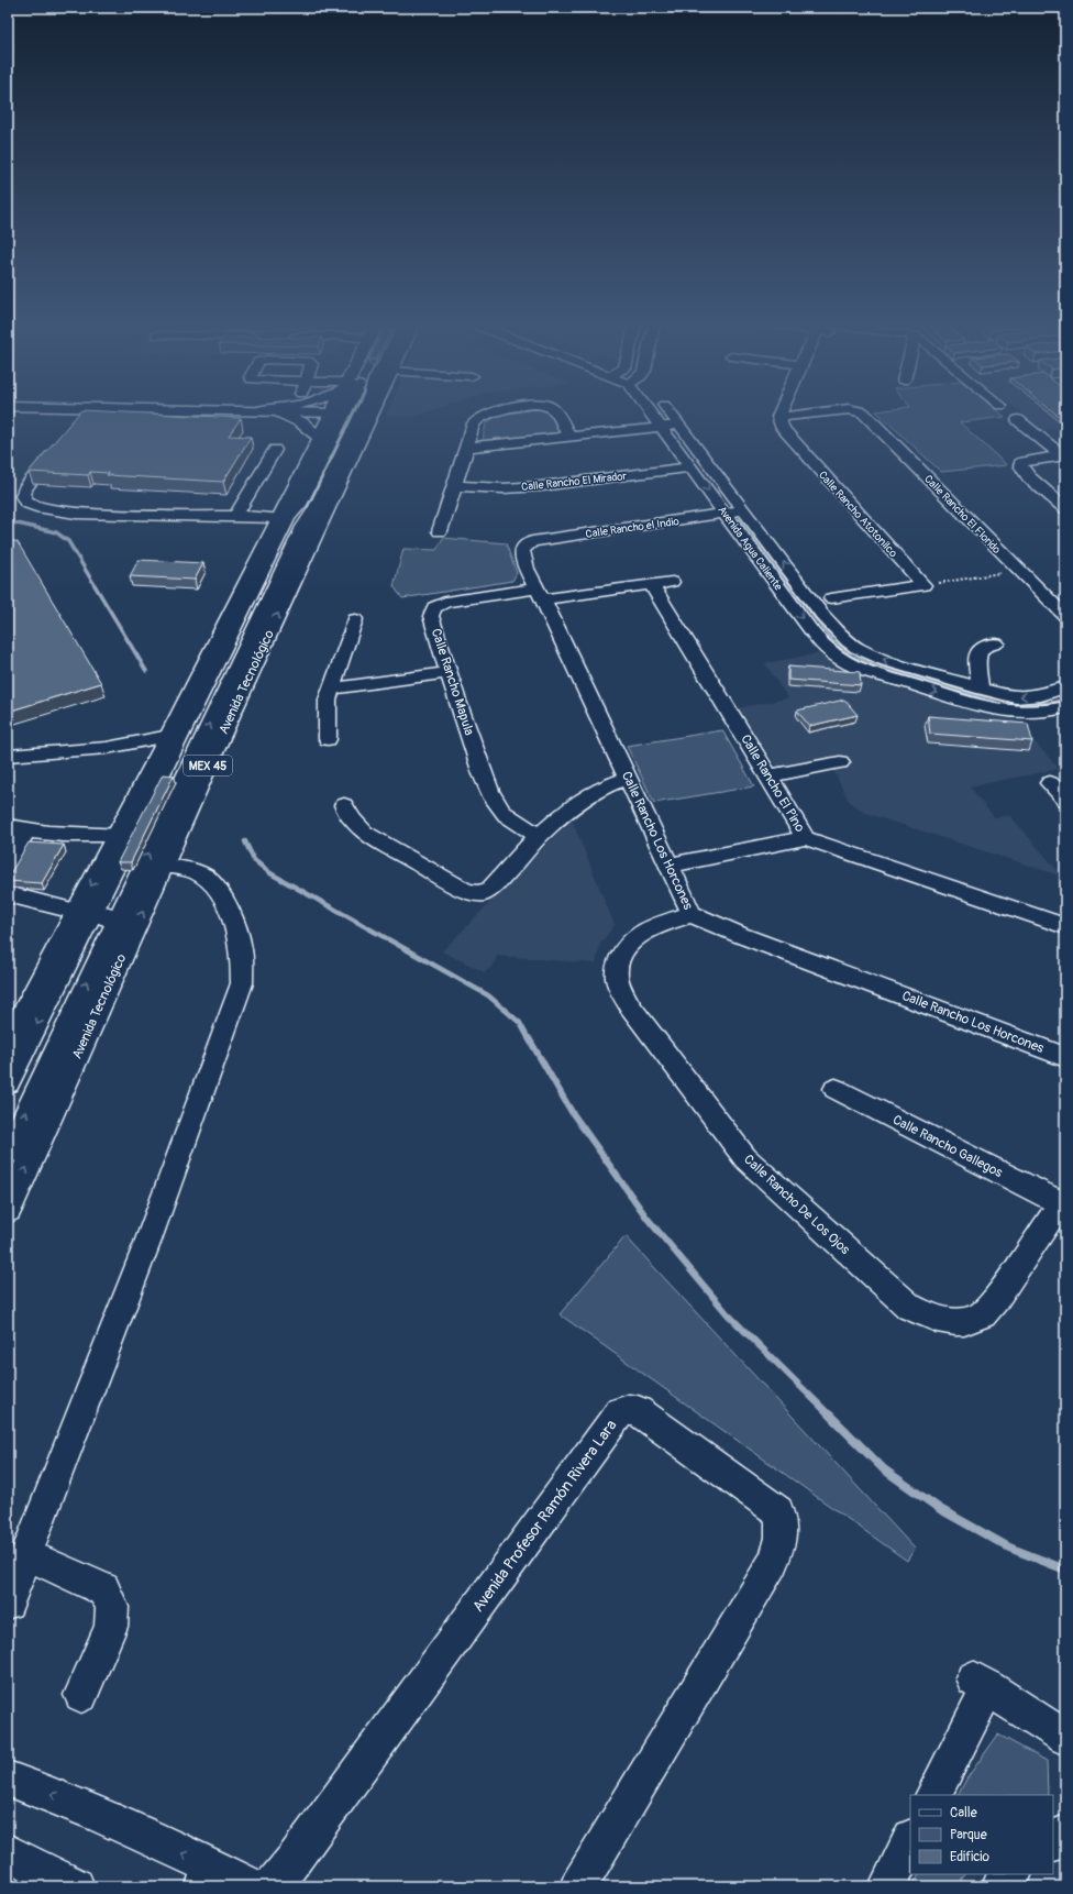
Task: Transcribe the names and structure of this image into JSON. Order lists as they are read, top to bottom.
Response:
{
  "streets": {
    "main road": ["Avenida Tecnológico", "MEX 45"],
    "street": [
      "Calle Rancho El Mirador",
      "Calle Rancho Atotonilco",
      "Calle Rancho El Florido",
      "Calle Rancho el Indio",
      "Avenida Agua Caliente",
      "Calle Rancho Mapula",
      "Calle Rancho El Pino",
      "Calle Rancho Los Horcones",
      "Calle Rancho Gallegos",
      "Calle Rancho De Los Ojos",
      "Avenida Profesor Ramón Rivera Lara"
    ]
  },
  "crossings": [
    ["Calle Rancho El Mirador", "Avenida Agua Caliente"],
    ["Calle Rancho Atotonilco", "Calle Rancho El Florido"],
    ["Calle Rancho el Indio", "Avenida Agua Caliente"],
    ["Calle Rancho el Indio", "Calle Rancho Los Horcones"],
    ["Calle Rancho Mapula", "Calle Rancho El Pino"],
    ["Calle Rancho Mapula", "Calle Rancho Los Horcones"],
    ["Calle Rancho Los Horcones", "Calle Rancho De Los Ojos"],
    ["Calle Rancho Gallegos", "Calle Rancho De Los Ojos"]
  ],
  "legend": ["Calle", "Parque", "Edificio"]
}
